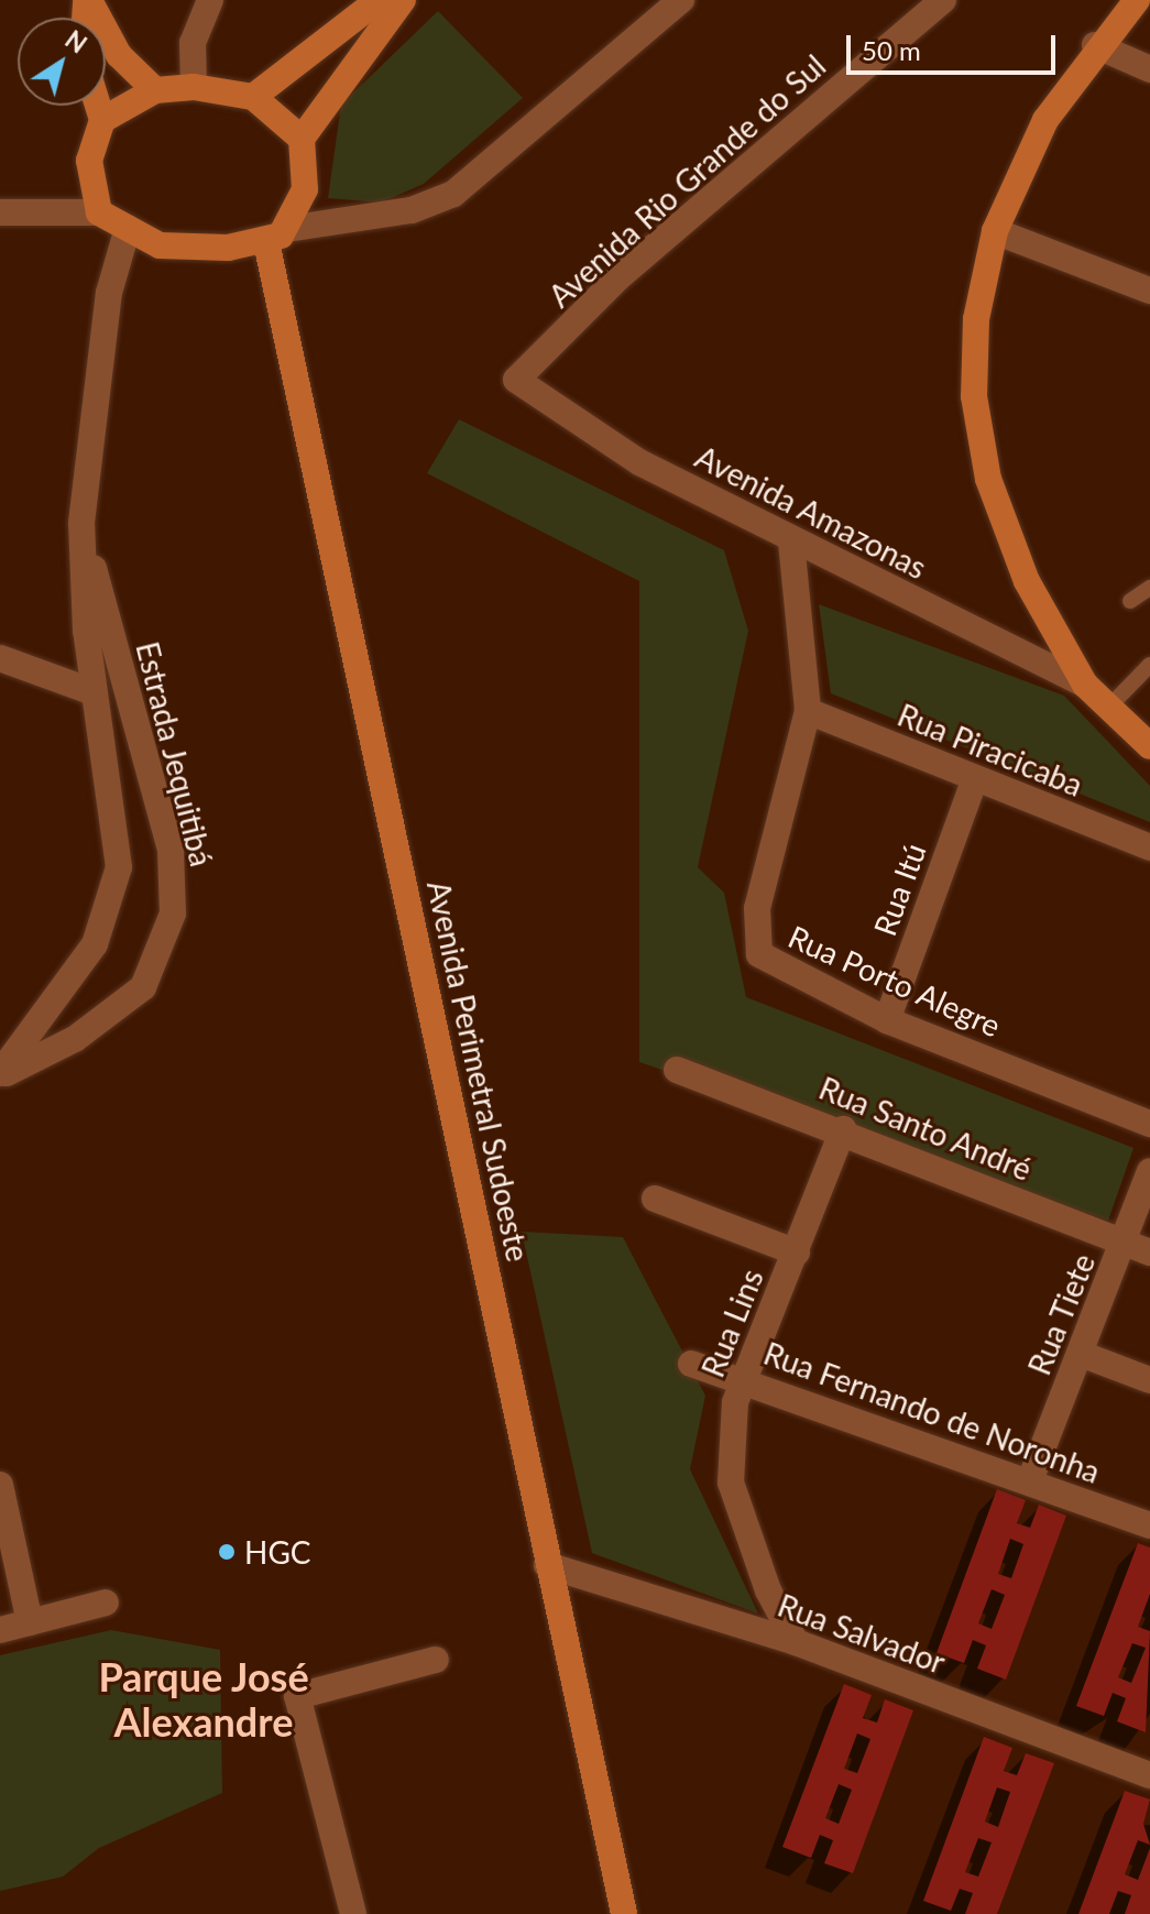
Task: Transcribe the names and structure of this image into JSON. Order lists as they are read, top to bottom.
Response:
{
  "streets": {
    "main road": ["Avenida Amazonas", "Avenida Perimetral Sudoeste"],
    "street": [
      "Avenida Rio Grande do Sul",
      "Rua Piracicaba",
      "Estrada Jequitibá",
      "Rua Itú",
      "Rua Porto Alegre",
      "Rua Santo André",
      "Rua Tiete",
      "Rua Lins",
      "Rua Fernando de Noronha",
      "Rua Salvador"
    ]
  },
  "crossings": [
    ["Avenida Rio Grande do Sul", "Avenida Amazonas"],
    ["Avenida Amazonas", "Rua Porto Alegre"],
    ["Rua Piracicaba", "Rua Itú"],
    ["Rua Piracicaba", "Rua Porto Alegre"],
    ["Estrada Jequitibá", "Avenida Perimetral Sudoeste"],
    ["Rua Itú", "Rua Porto Alegre"],
    ["Avenida Perimetral Sudoeste", "Rua Salvador"],
    ["Rua Santo André", "Rua Tiete"],
    ["Rua Santo André", "Rua Lins"],
    ["Rua Tiete", "Rua Fernando de Noronha"],
    ["Rua Lins", "Rua Fernando de Noronha"],
    ["Rua Lins", "Rua Salvador"]
  ],
  "districts": ["Parque José Alexandre"],
  "places": ["HGC"],
  "scale_bar": "50 m",
  "north": "top right"
}
